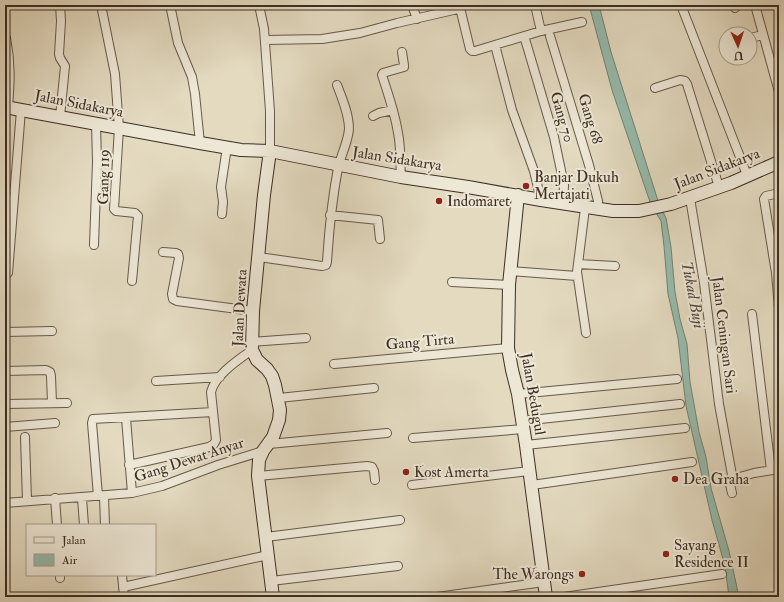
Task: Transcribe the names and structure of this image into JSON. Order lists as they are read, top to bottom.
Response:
{
  "streets": {
    "street": [
      "Jalan Sidakarya",
      "Gang 70",
      "Gang 68",
      "Gang 119",
      "Jalan Dewata",
      "Jalan Ceningan Sari",
      "Gang Tirta",
      "Jalan Bedugul",
      "Gang Dewat Anyar"
    ]
  },
  "crossings": [
    ["Jalan Sidakarya", "Gang 70"],
    ["Jalan Sidakarya", "Gang 68"],
    ["Jalan Sidakarya", "Gang 119"],
    ["Jalan Sidakarya", "Jalan Dewata"],
    ["Jalan Sidakarya", "Jalan Ceningan Sari"],
    ["Jalan Sidakarya", "Jalan Bedugul"],
    ["Jalan Dewata", "Gang Dewat Anyar"],
    ["Gang Tirta", "Jalan Bedugul"]
  ],
  "water": ["Tukad Buji"],
  "places": [
    "Banjar Dukuh Mertajati",
    "Indomaret",
    "Kost Amerta",
    "Dea Graha",
    "Sayang Residence II",
    "The Warongs"
  ],
  "legend": ["Jalan", "Air"],
  "north": "bottom"
}
